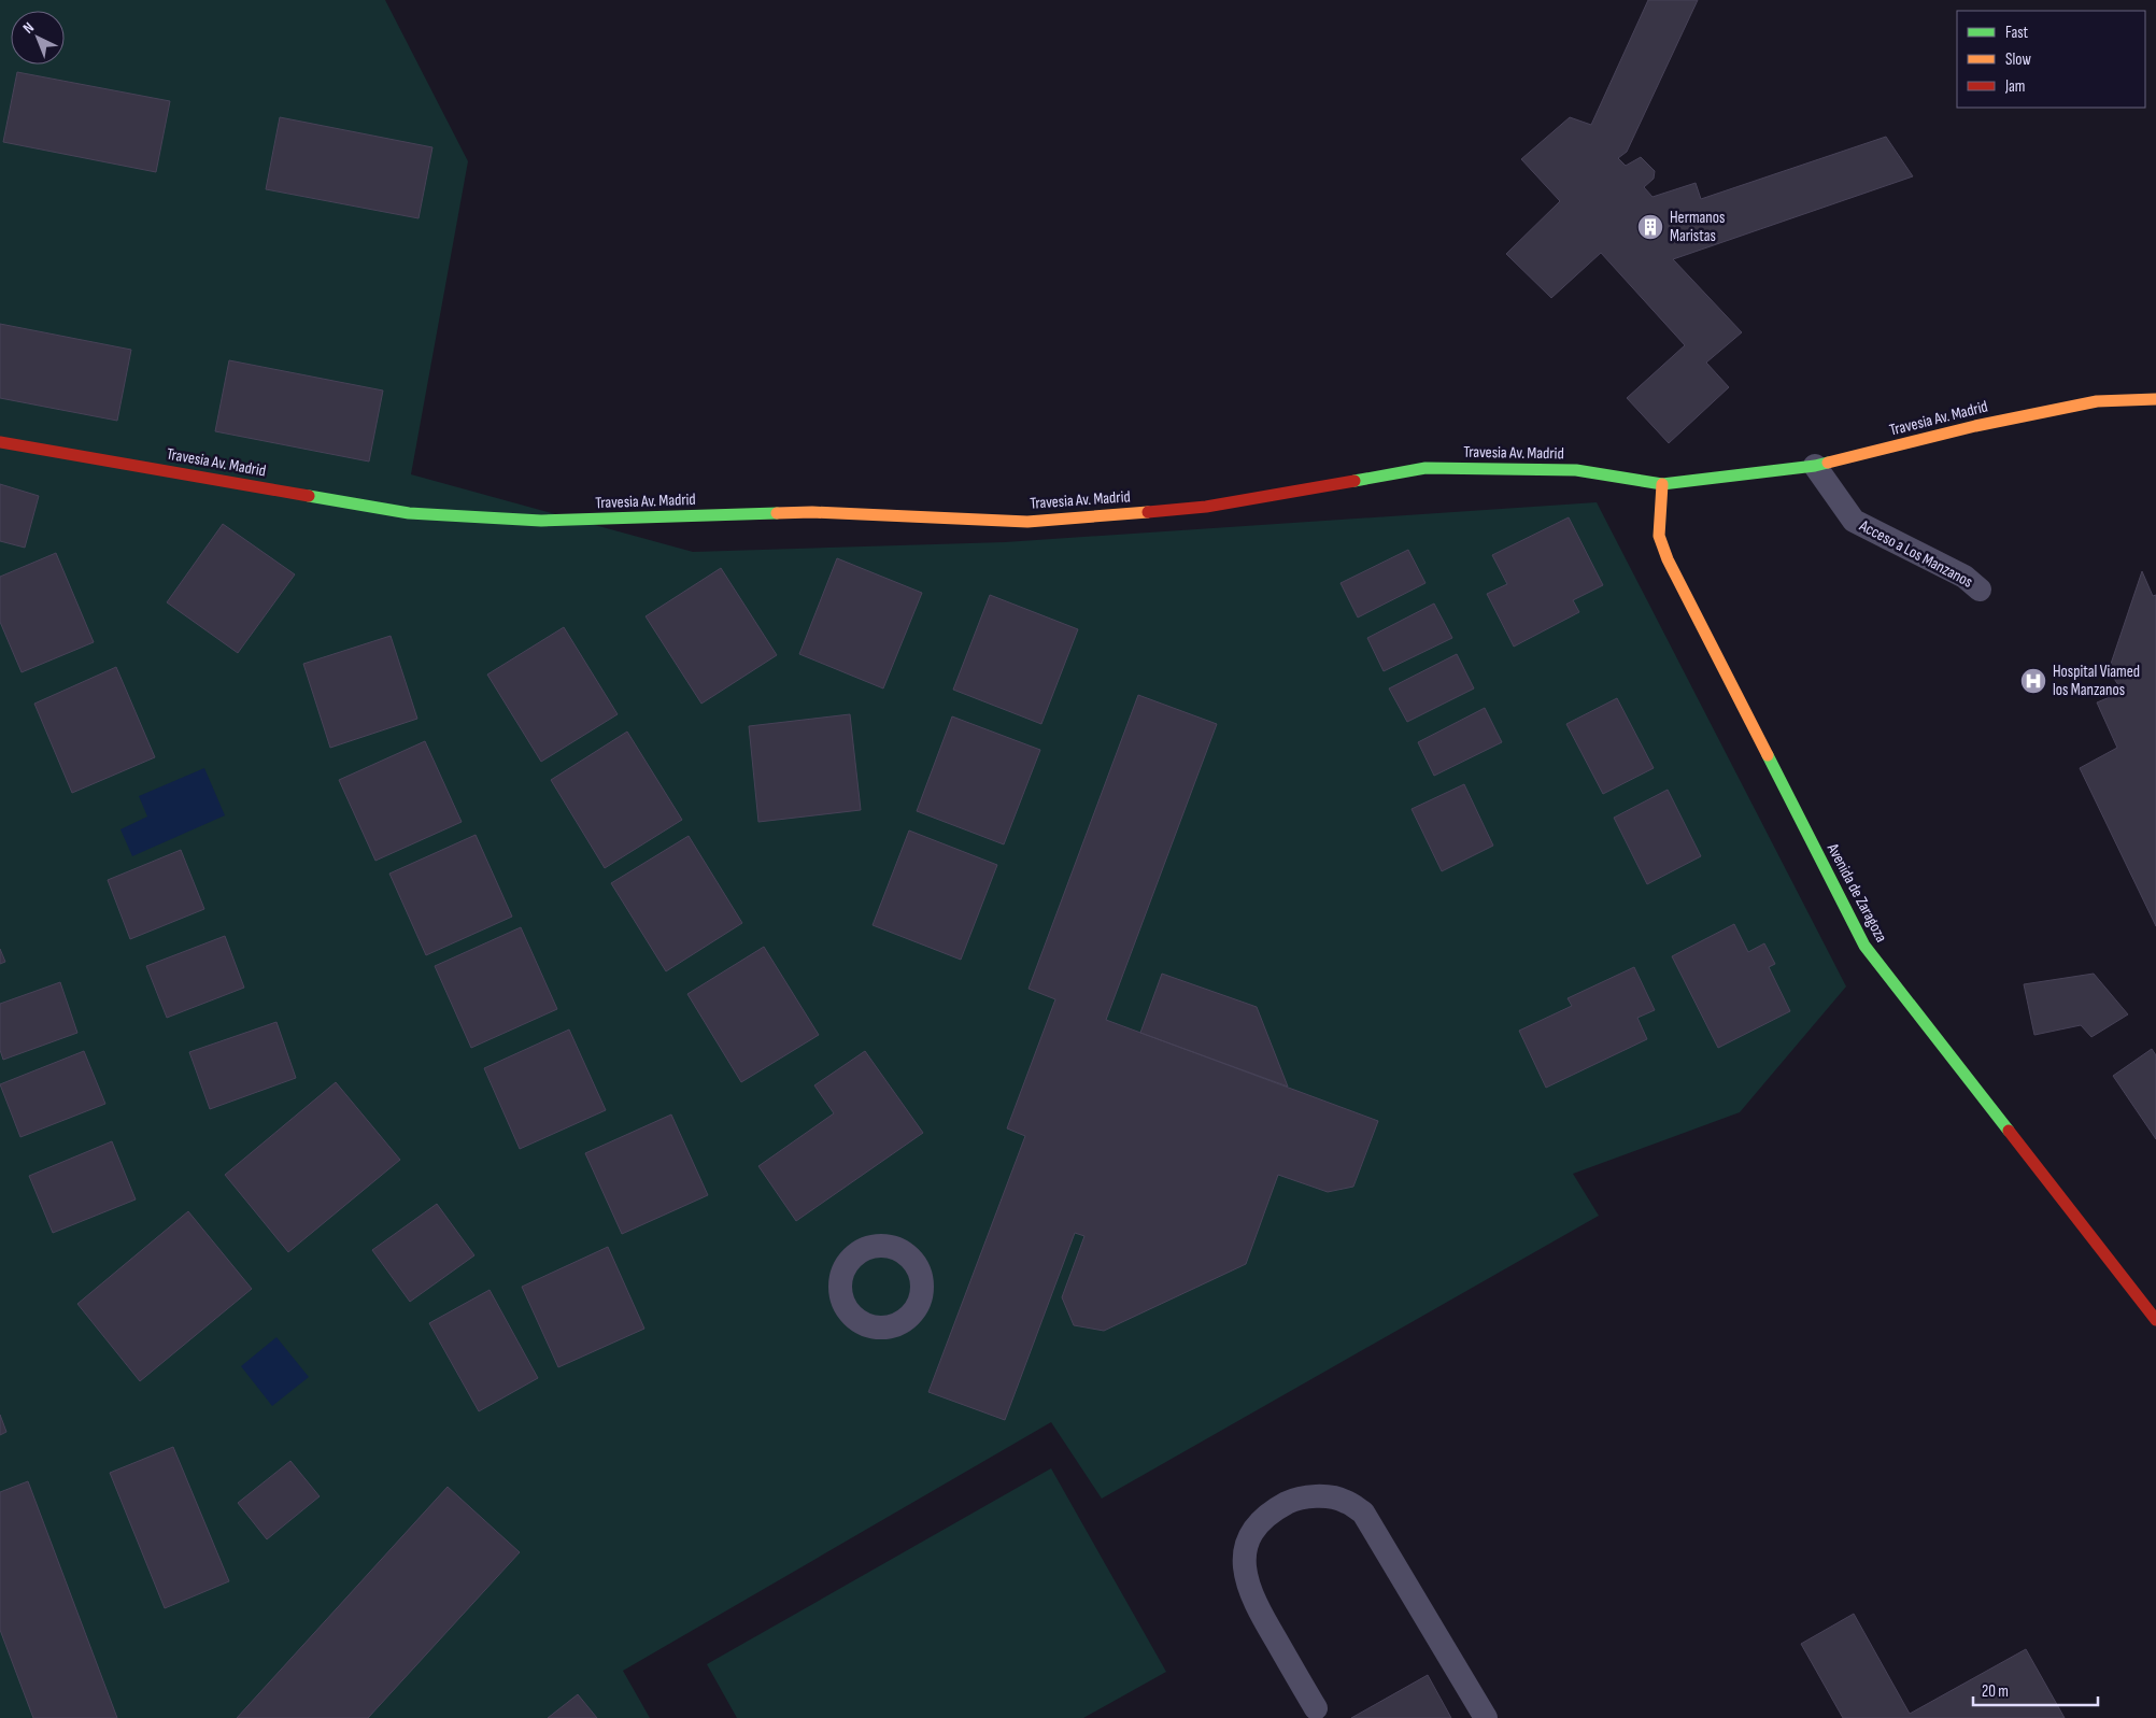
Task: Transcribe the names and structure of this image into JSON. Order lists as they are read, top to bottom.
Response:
{
  "streets": {
    "street": ["Travesia Av. Madrid", "Avenida de Zaragoza"],
    "lane": ["Acceso a Los Manzanos"]
  },
  "crossings": [
    ["Travesia Av. Madrid", "Acceso a Los Manzanos"],
    ["Travesia Av. Madrid", "Avenida de Zaragoza"]
  ],
  "places": {
    "building": ["Hermanos Maristas"],
    "hospital": ["Hospital Viamed los Manzanos"]
  },
  "legend": ["Fast", "Slow", "Jam"],
  "scale_bar": "20 m",
  "north": "top left"
}
